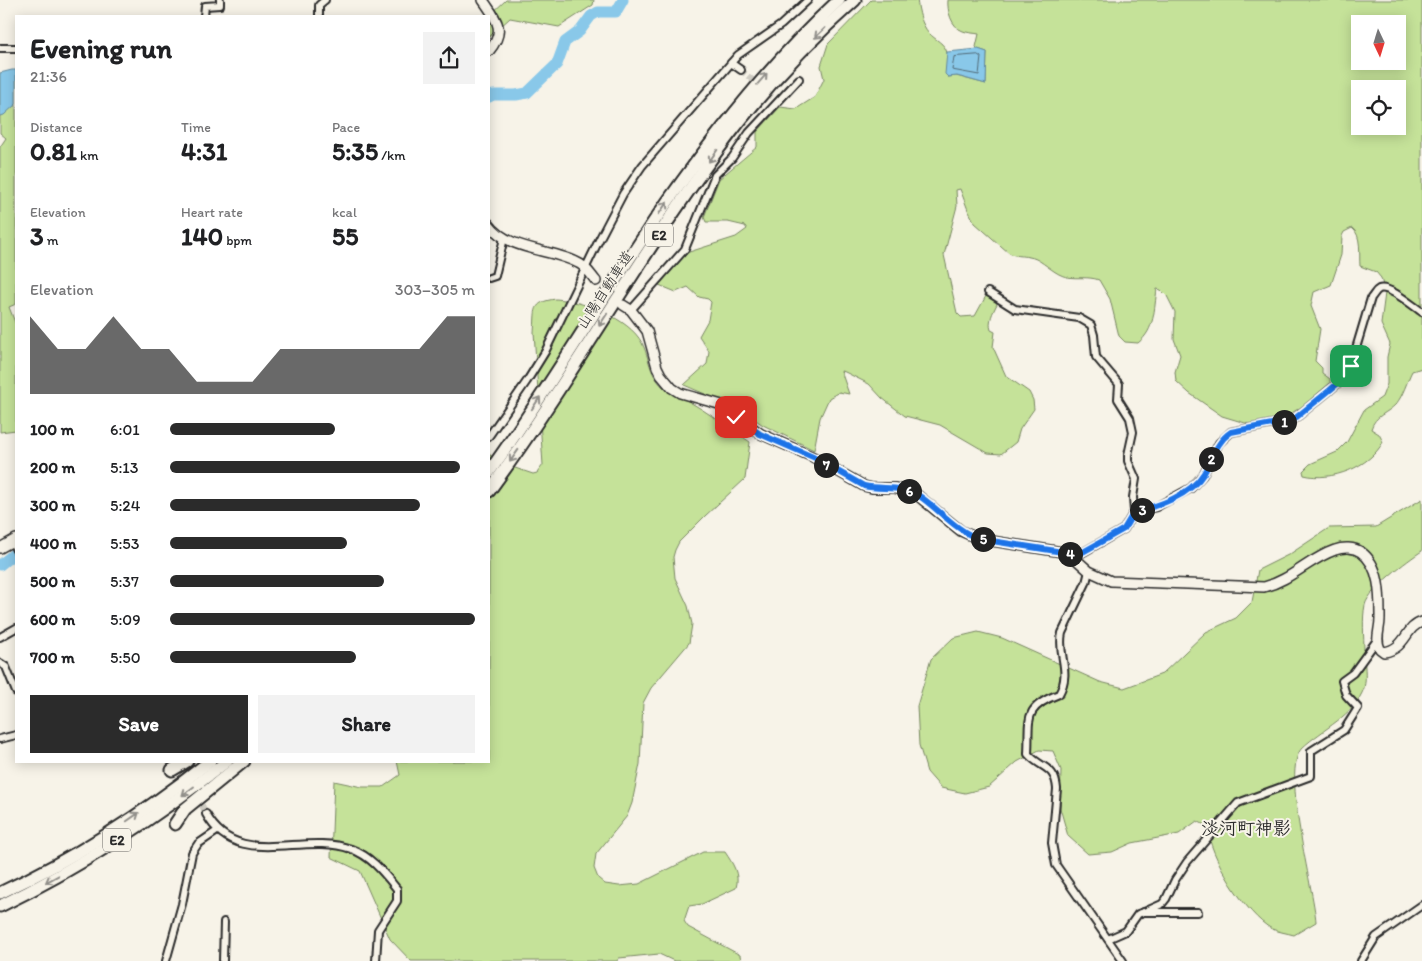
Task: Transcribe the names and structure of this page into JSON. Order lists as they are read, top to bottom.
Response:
{
  "streets": {
    "highway": ["E2", "山陽自動車道"]
  },
  "districts": ["淡河町神影"],
  "north": "bottom",
  "page": {
    "heading": ["Evening run", "21:36"],
    "stats": [
      ["Distance", "0.81 km"],
      ["Time", "4:31"],
      ["Pace", "5:35 /km"],
      ["Elevation", "3 m"],
      ["Heart rate", "140 bpm"],
      ["kcal", "55"]
    ],
    "chart": ["Elevation", "303–305 m"],
    "pins": [
      "1",
      "2",
      "7",
      "6",
      "3",
      "5",
      "4"
    ],
    "list": [
      {
        "name": "100 m",
        "note": "6:01"
      },
      {
        "name": "200 m",
        "note": "5:13"
      },
      {
        "name": "300 m",
        "note": "5:24"
      },
      {
        "name": "400 m",
        "note": "5:53"
      },
      {
        "name": "500 m",
        "note": "5:37"
      },
      {
        "name": "600 m",
        "note": "5:09"
      },
      {
        "name": "700 m",
        "note": "5:50"
      }
    ],
    "buttons": ["Save", "Share"]
  }
}
